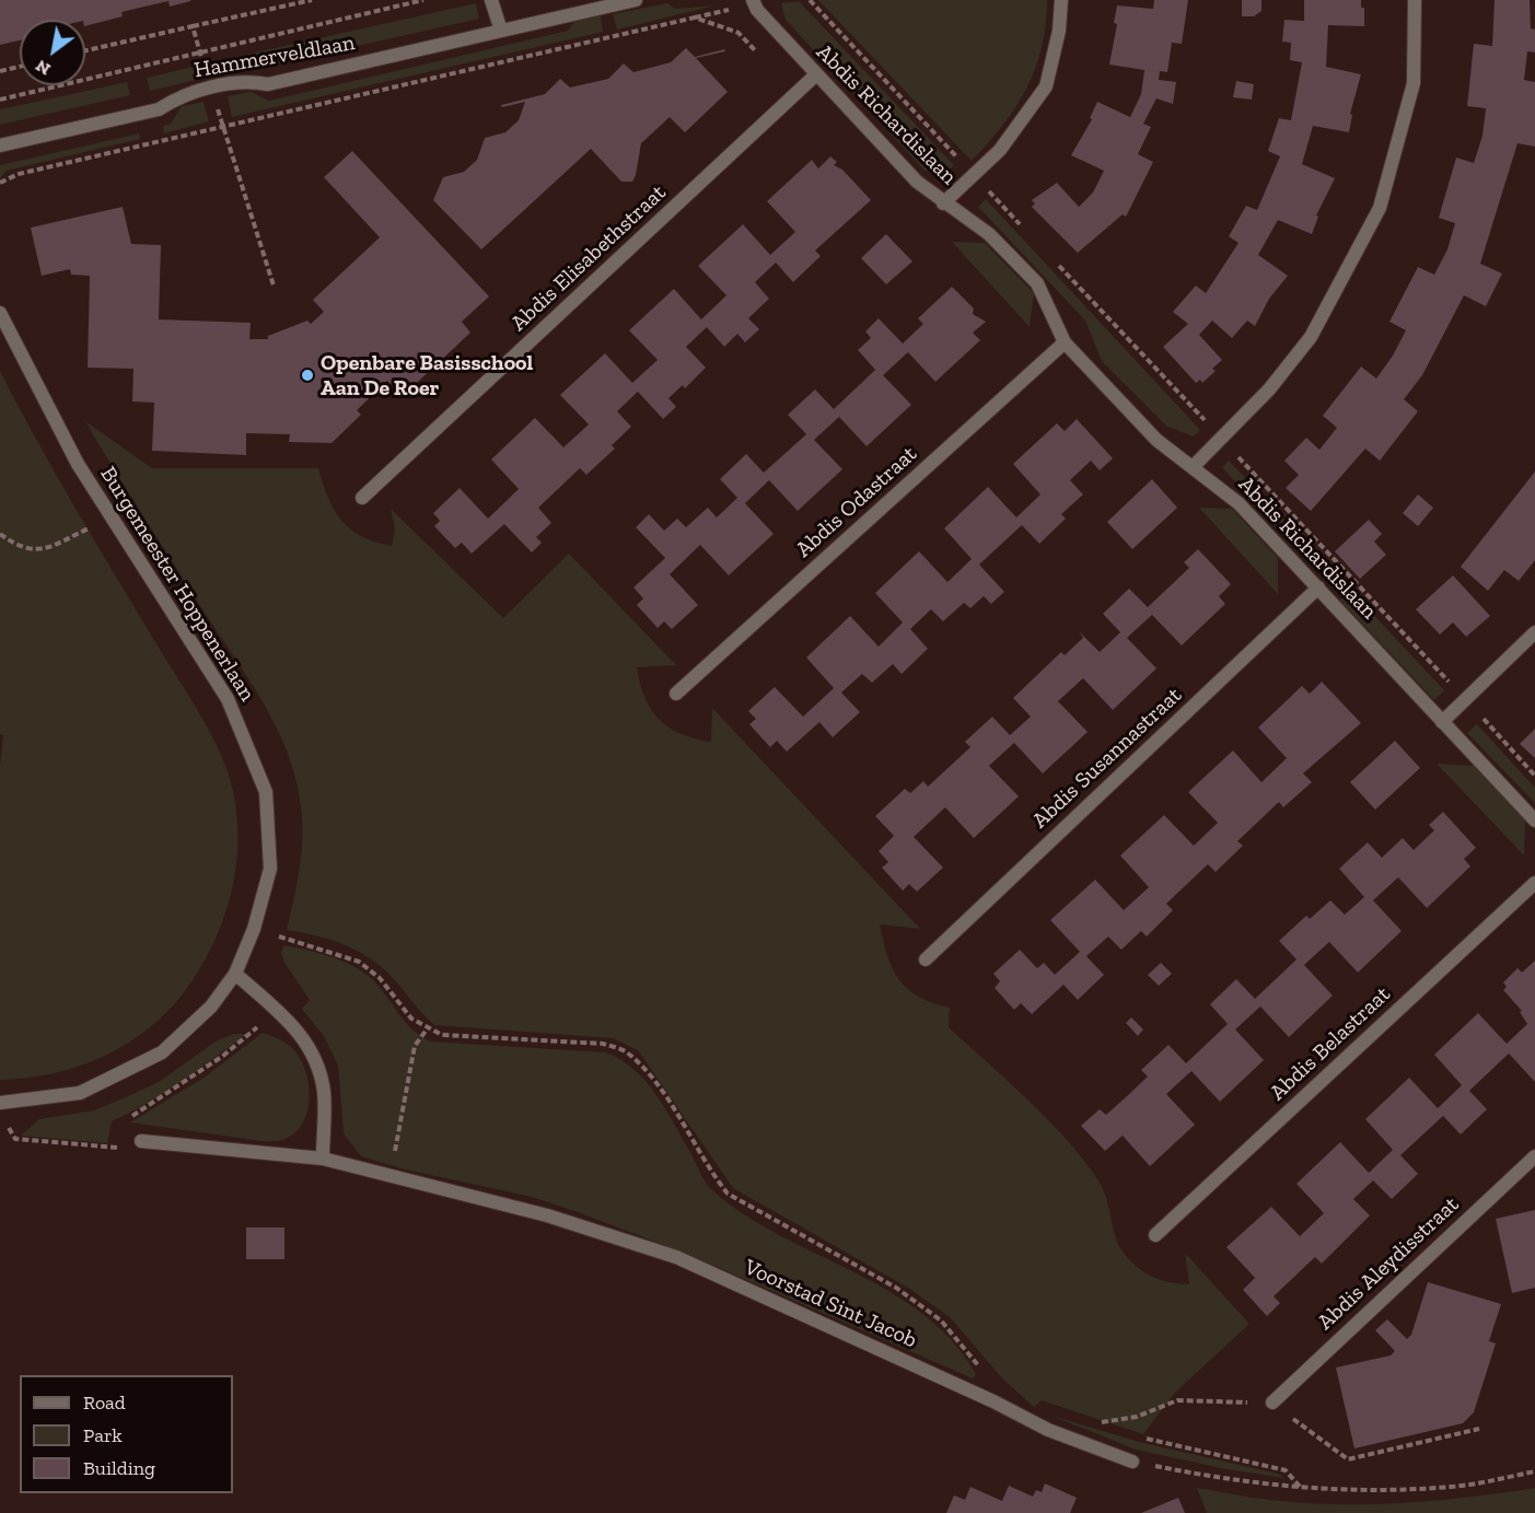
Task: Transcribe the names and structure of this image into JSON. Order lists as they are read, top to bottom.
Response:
{
  "streets": {
    "street": [
      "Hammerveldlaan",
      "Abdis Richardislaan",
      "Abdis Elisabethstraat",
      "Abdis Odastraat",
      "Burgemeester Hoppenerlaan",
      "Abdis Susannastraat",
      "Abdis Belastraat",
      "Abdis Aleydisstraat",
      "Voorstad Sint Jacob"
    ]
  },
  "crossings": [
    ["Abdis Richardislaan", "Abdis Elisabethstraat"],
    ["Abdis Richardislaan", "Abdis Odastraat"],
    ["Abdis Richardislaan", "Abdis Susannastraat"]
  ],
  "places": ["Openbare Basisschool Aan De Roer"],
  "legend": ["Road", "Park", "Building"],
  "north": "bottom left"
}
